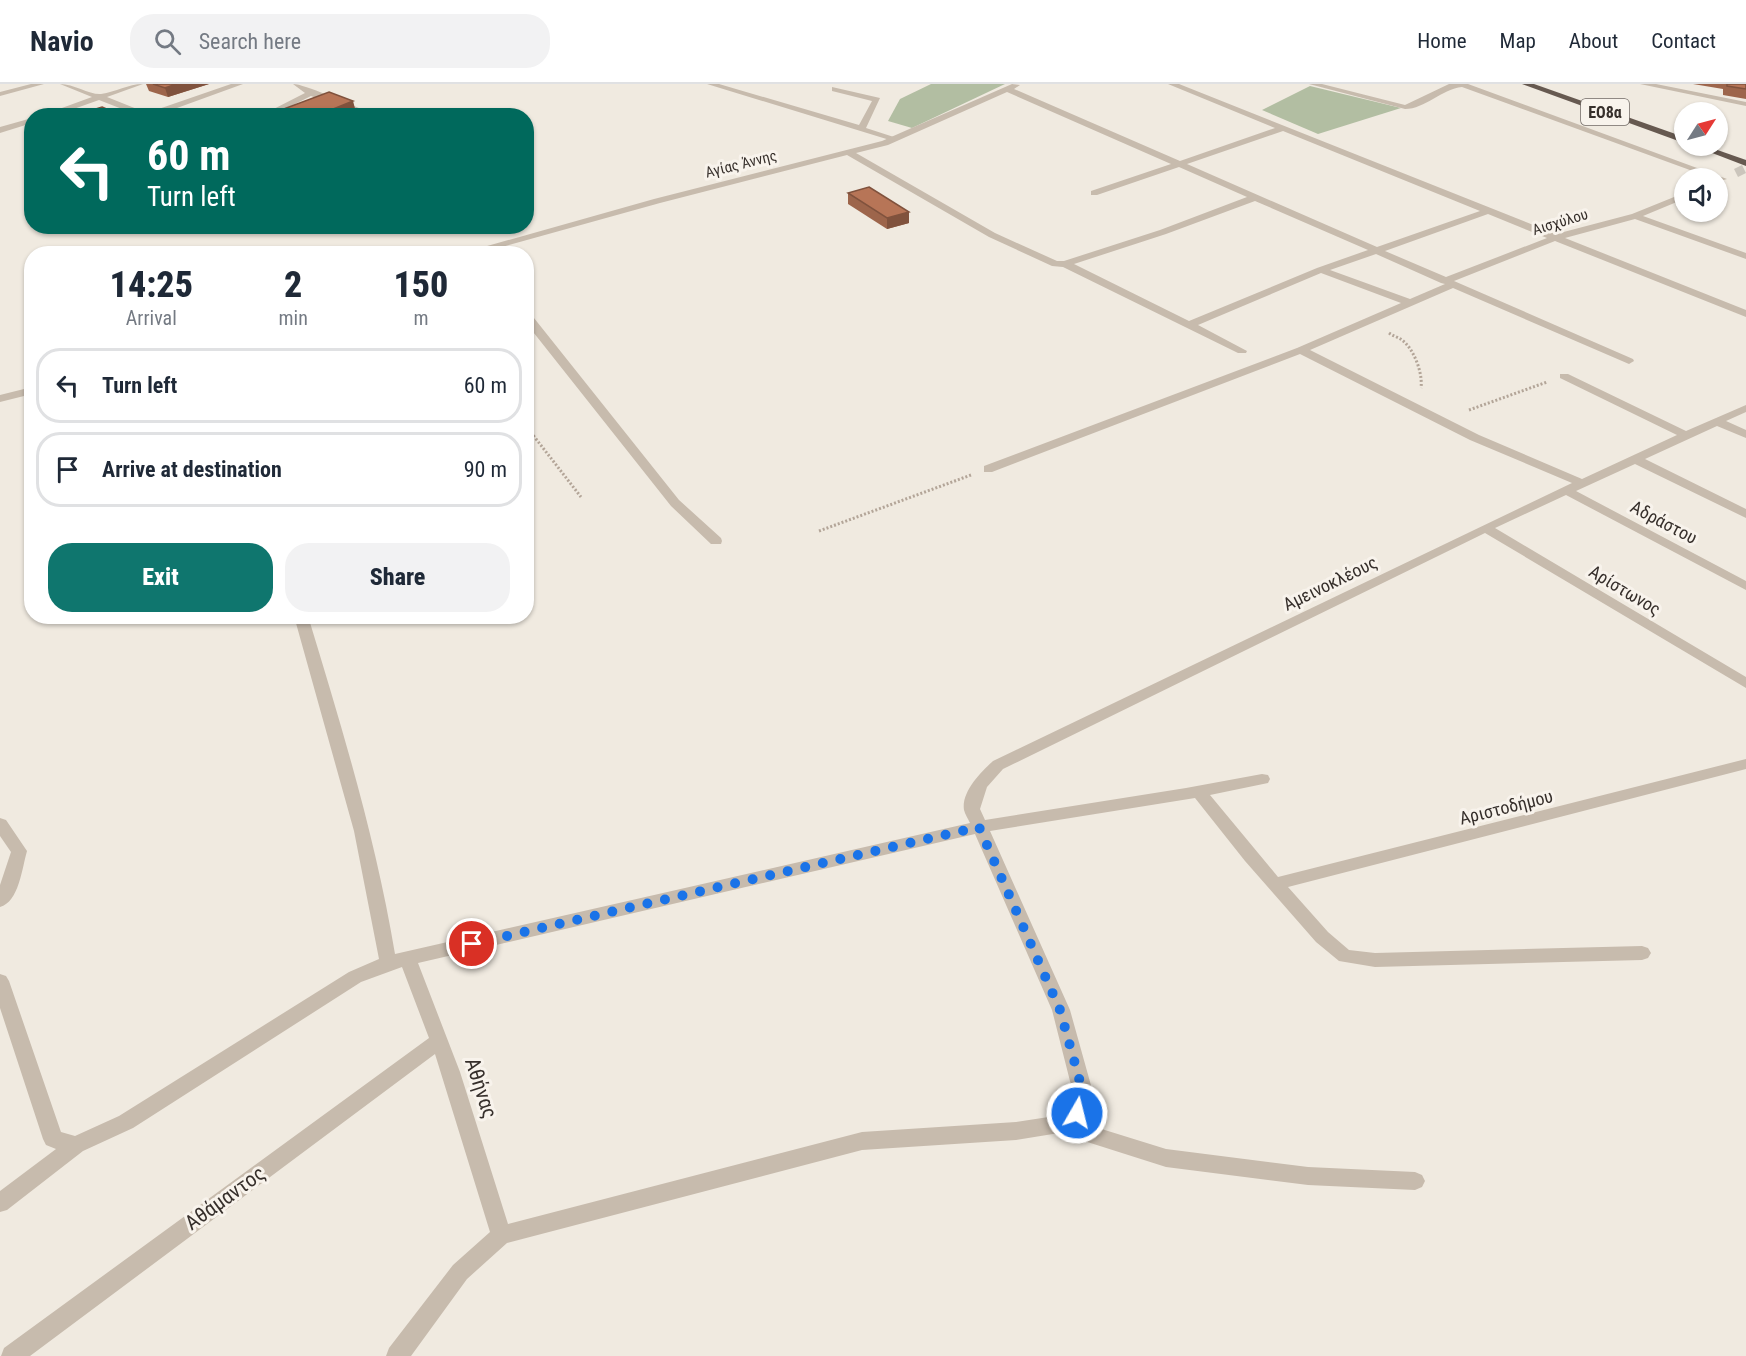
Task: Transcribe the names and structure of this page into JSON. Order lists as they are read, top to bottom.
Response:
{
  "streets": {
    "highway": ["ΕΟ8α"],
    "street": [
      "Αγίας Άννης",
      "Αισχύλου",
      "Αδράστου",
      "Αμεινοκλέους",
      "Αρίστωνος",
      "Αριστοδήμου",
      "Αθήνας",
      "Αθάμαντος"
    ]
  },
  "crossings": [
    ["Αδράστου", "Αμεινοκλέους"],
    ["Αμεινοκλέους", "Αρίστωνος"],
    ["Αθήνας", "Αθάμαντος"]
  ],
  "north": "top right",
  "page": {
    "header": "Navio",
    "search": "Search here",
    "nav": [
      "Home",
      "Map",
      "About",
      "Contact"
    ],
    "turn": ["60 m", "Turn left"],
    "eta": [
      "14:25",
      "Arrival",
      "2",
      "min",
      "150",
      "m"
    ],
    "list": [
      {
        "name": "Turn left",
        "value": "60 m"
      },
      {
        "name": "Arrive at destination",
        "value": "90 m"
      }
    ],
    "buttons": ["Exit", "Share"]
  }
}
